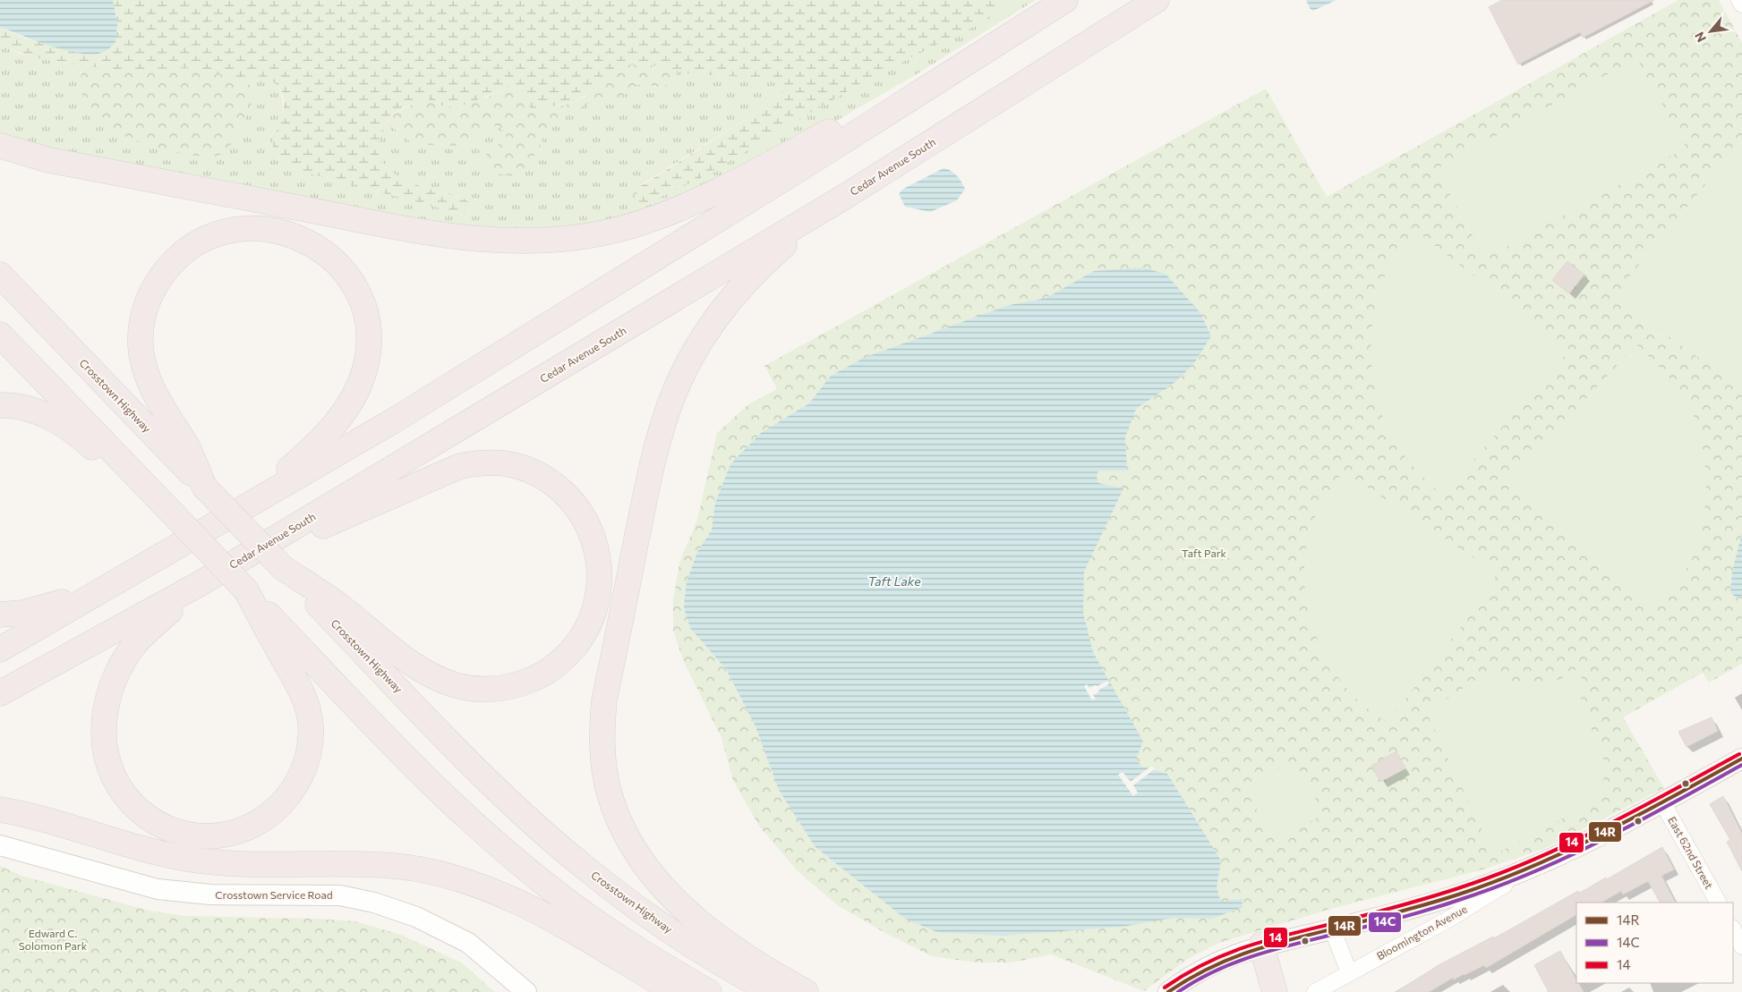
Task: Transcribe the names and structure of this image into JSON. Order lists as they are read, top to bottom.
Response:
{
  "streets": {
    "highway": ["Cedar Avenue South", "Crosstown Highway"],
    "street": ["East 62nd Street", "Crosstown Service Road", "Bloomington Avenue"]
  },
  "crossings": [
    ["East 62nd Street", "Bloomington Avenue"]
  ],
  "water": ["Taft Lake"],
  "parks": ["Taft Park", "Edward C. Solomon Park"],
  "lines": ["transit line 14", "transit line 14R", "transit line 14C"],
  "legend": ["14R", "14C", "14"],
  "north": "bottom left"
}
